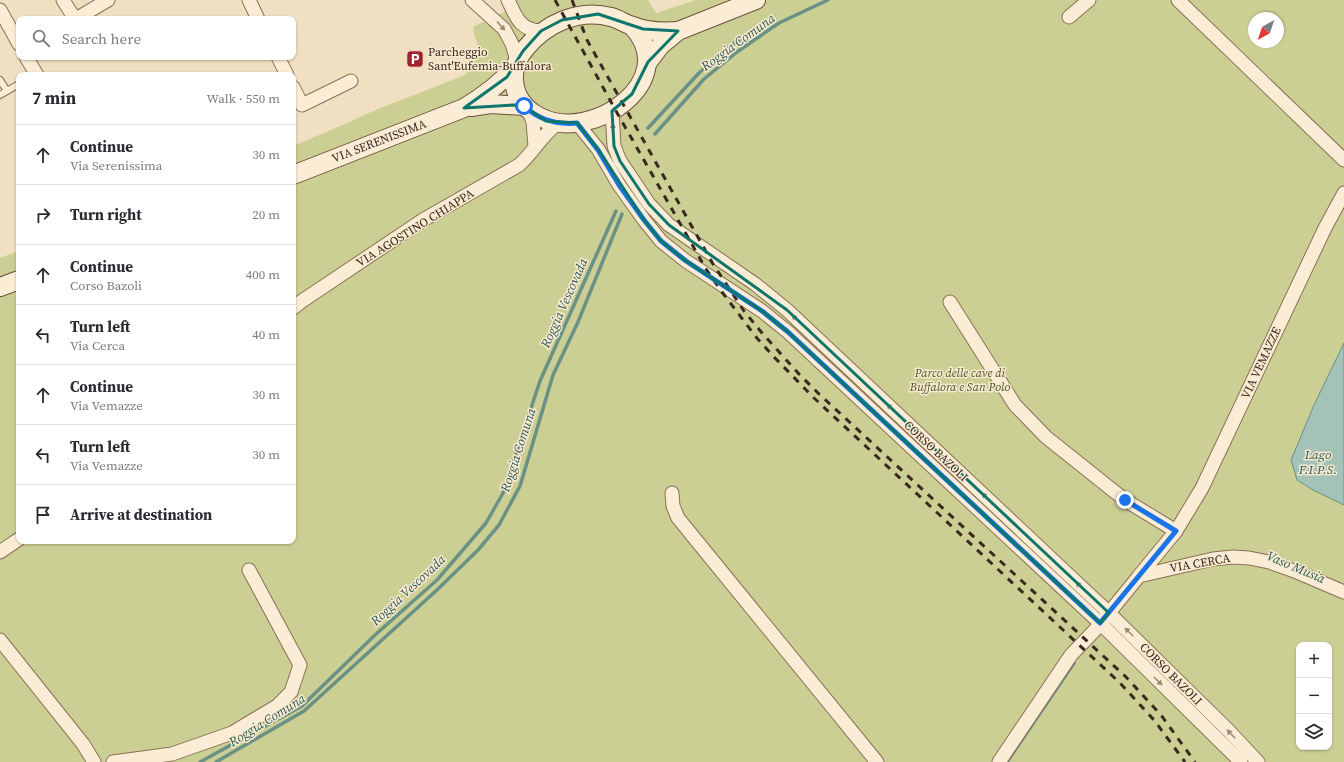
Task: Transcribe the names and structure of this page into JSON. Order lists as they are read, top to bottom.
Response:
{
  "streets": {
    "main road": ["VIA SERENISSIMA"],
    "street": [
      "VIA AGOSTINO CHIAPPA",
      "VIA VEMAZZE",
      "CORSO BAZOLI",
      "VIA CERCA"
    ]
  },
  "crossings": [
    ["VIA SERENISSIMA", "VIA AGOSTINO CHIAPPA"],
    ["VIA SERENISSIMA", "CORSO BAZOLI"],
    ["VIA AGOSTINO CHIAPPA", "CORSO BAZOLI"],
    ["VIA VEMAZZE", "VIA CERCA"]
  ],
  "water": [
    "Roggia Comuna",
    "Roggia Vescovada",
    "Lago F.I.P.S.",
    "Vaso Musia"
  ],
  "parks": ["Parco delle cave di Buffalora e San Polo"],
  "places": {
    "parking": ["Parcheggio Sant'Eufemia-Buffalora"]
  },
  "north": "bottom left",
  "page": {
    "search": "Search here",
    "heading": ["7 min", "Walk · 550 m"],
    "list": [
      ["Continue", "Via Serenissima", "30 m"],
      ["Turn right", "20 m"],
      ["Continue", "Corso Bazoli", "400 m"],
      ["Turn left", "Via Cerca", "40 m"],
      ["Continue", "Via Vemazze", "30 m"],
      ["Turn left", "Via Vemazze", "30 m"],
      "Arrive at destination"
    ],
    "map_buttons": ["+", "−"]
  }
}
